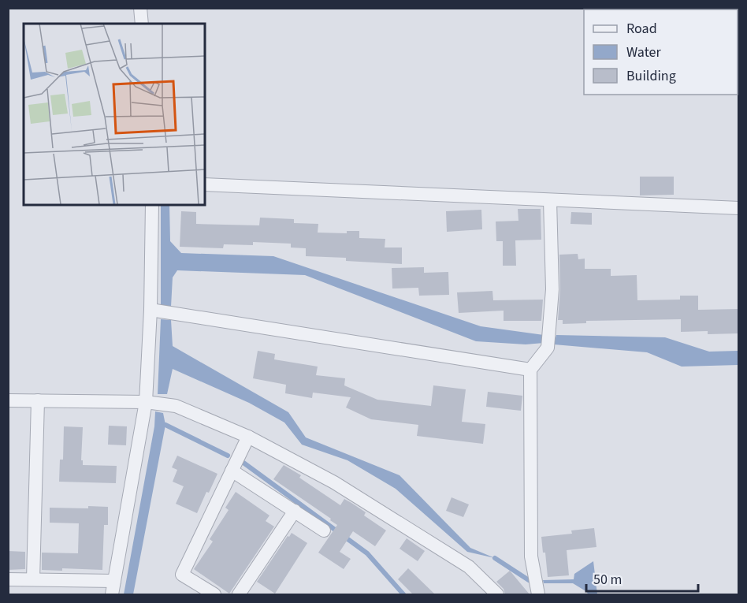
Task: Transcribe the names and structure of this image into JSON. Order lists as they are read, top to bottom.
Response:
{
  "legend": ["Road", "Water", "Building"],
  "scale_bar": "50 m"
}
